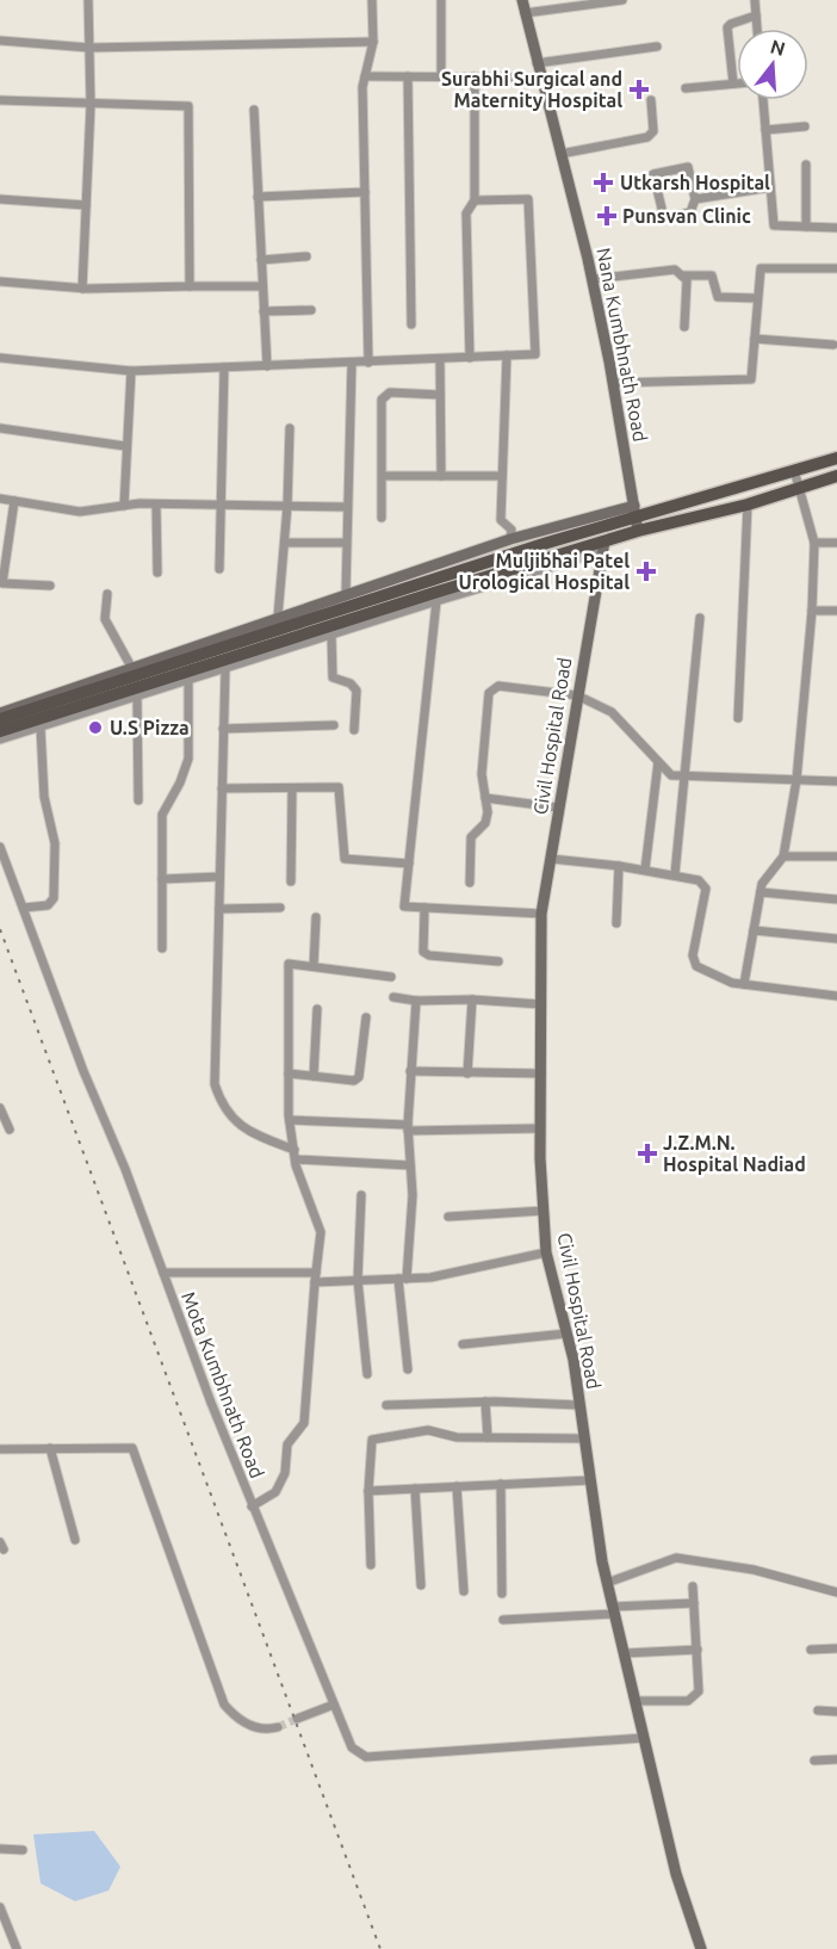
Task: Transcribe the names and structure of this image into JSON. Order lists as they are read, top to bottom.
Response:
{
  "streets": {
    "street": ["Nana Kumbhnath Road", "Civil Hospital Road", "Mota Kumbhnath Road"]
  },
  "places": {
    "health": [
      "Surabhi Surgical and Maternity Hospital",
      "Utkarsh Hospital",
      "Punsvan Clinic",
      "Muljibhai Patel Urological Hospital",
      "J.Z.M.N. Hospital Nadiad"
    ],
    "other": ["U.S Pizza"]
  },
  "north": "top"
}
